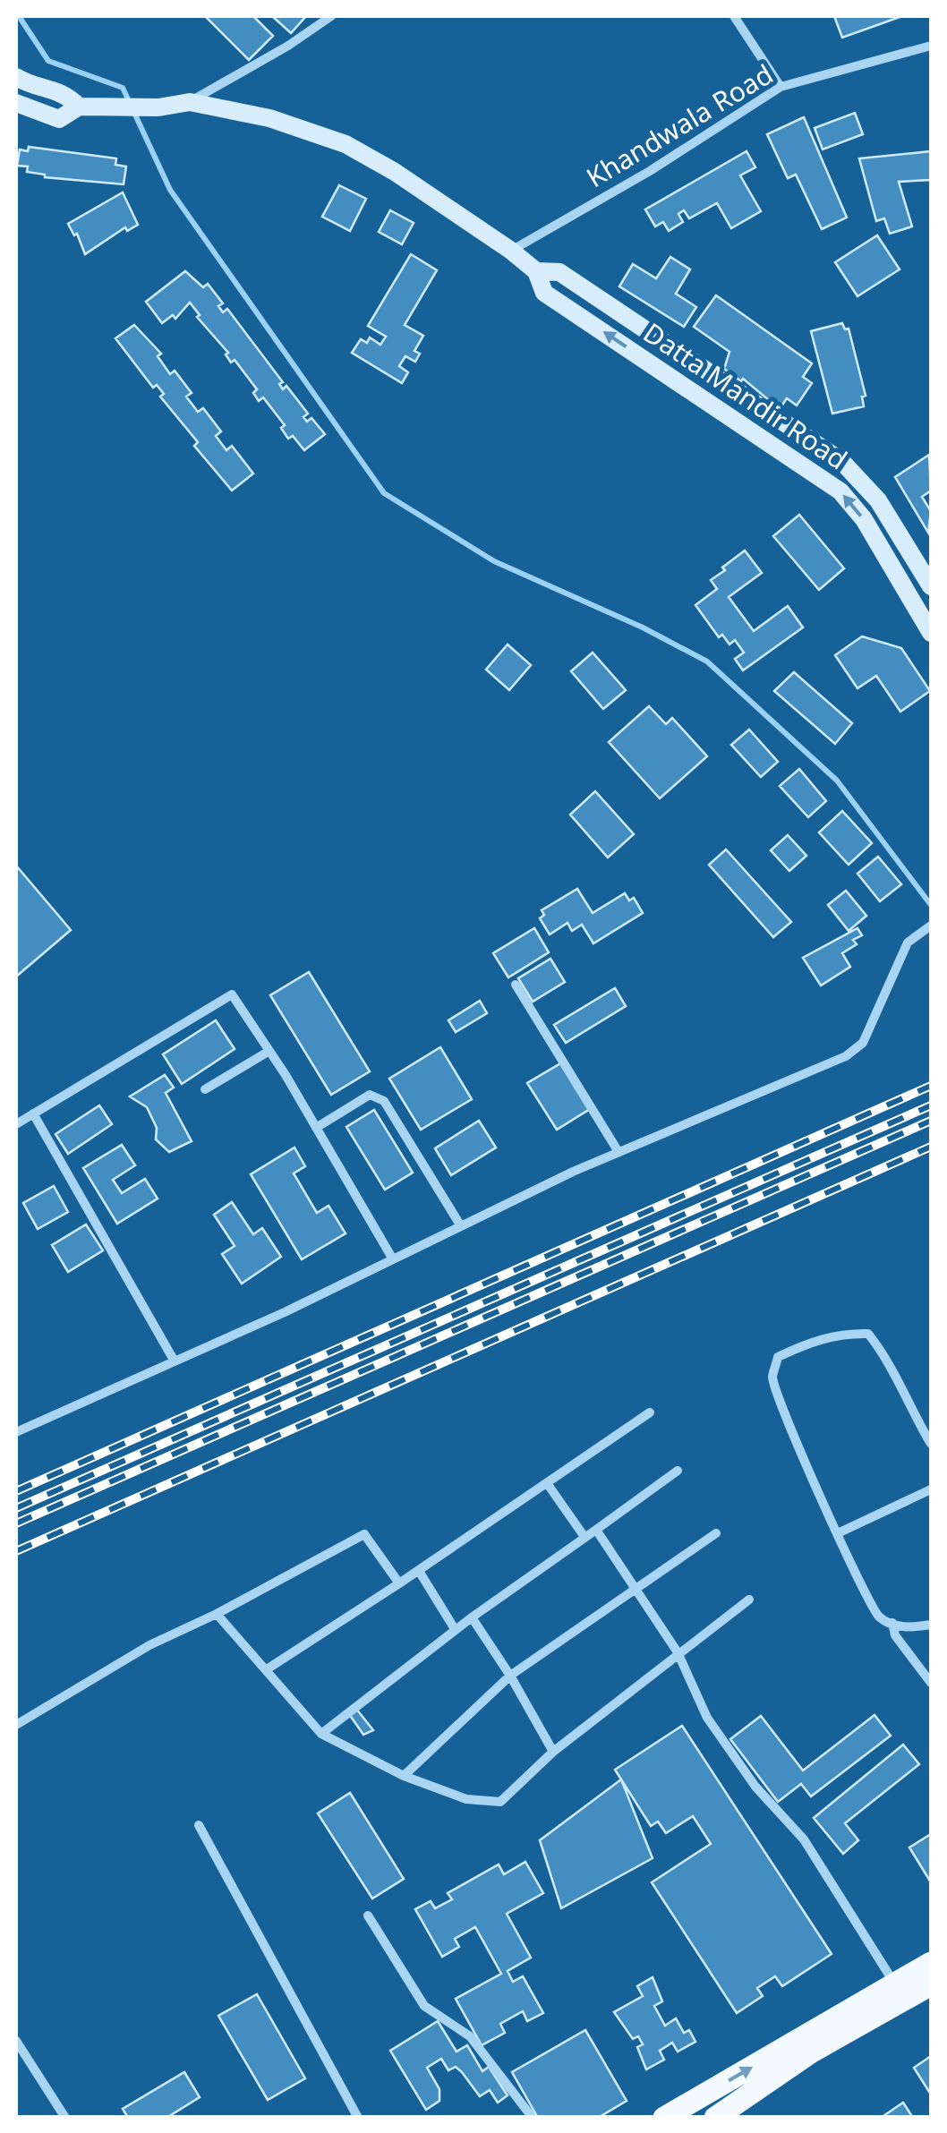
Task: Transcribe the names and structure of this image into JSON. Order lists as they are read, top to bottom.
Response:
{
  "streets": {
    "main road": ["Datta Mandir Road"],
    "street": ["Khandwala Road"]
  },
  "crossings": [
    ["Khandwala Road", "Datta Mandir Road"]
  ]
}
